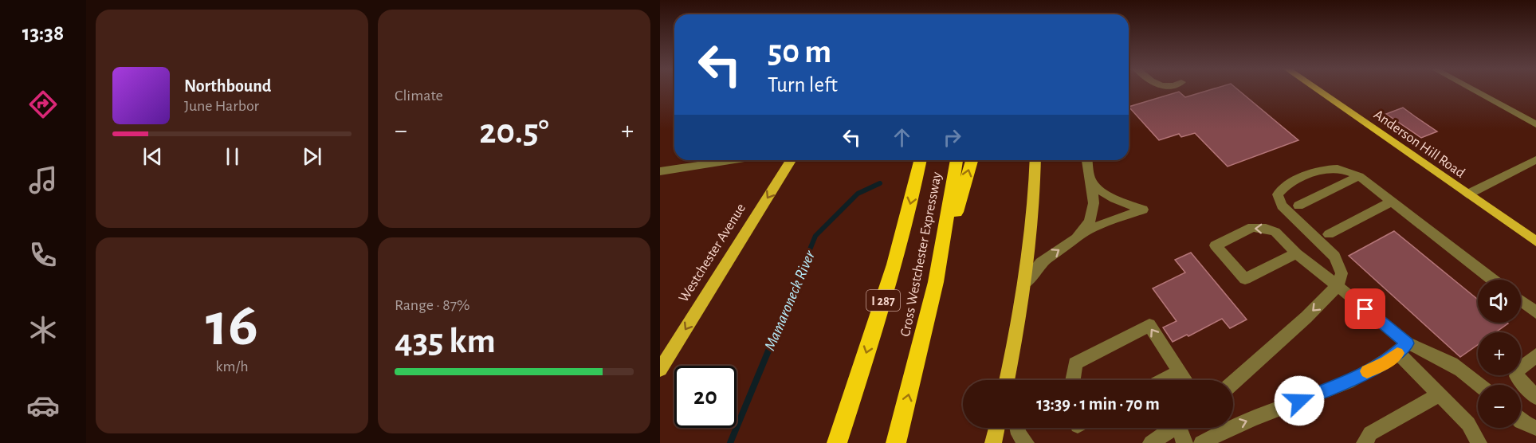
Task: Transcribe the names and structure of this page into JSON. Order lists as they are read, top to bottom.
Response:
{
  "streets": {
    "highway": ["Cross Westchester Expressway", "I 287"],
    "main road": ["Anderson Hill Road", "Westchester Avenue"]
  },
  "one_way": ["Westchester Avenue"],
  "water": ["Mamaroneck River"],
  "page": {
    "tabs": "13:38",
    "tile": [
      "Climate",
      ["16", "km/h"],
      ["Range · 87%", "435 km"]
    ],
    "turn": ["50 m", "Turn left"],
    "song": ["Northbound", "June Harbor"],
    "heat": ["−", "20.5°", "+"],
    "map_buttons": ["+", "−"],
    "limit": "20",
    "trip": "13:39 · 1 min · 70 m"
  }
}
